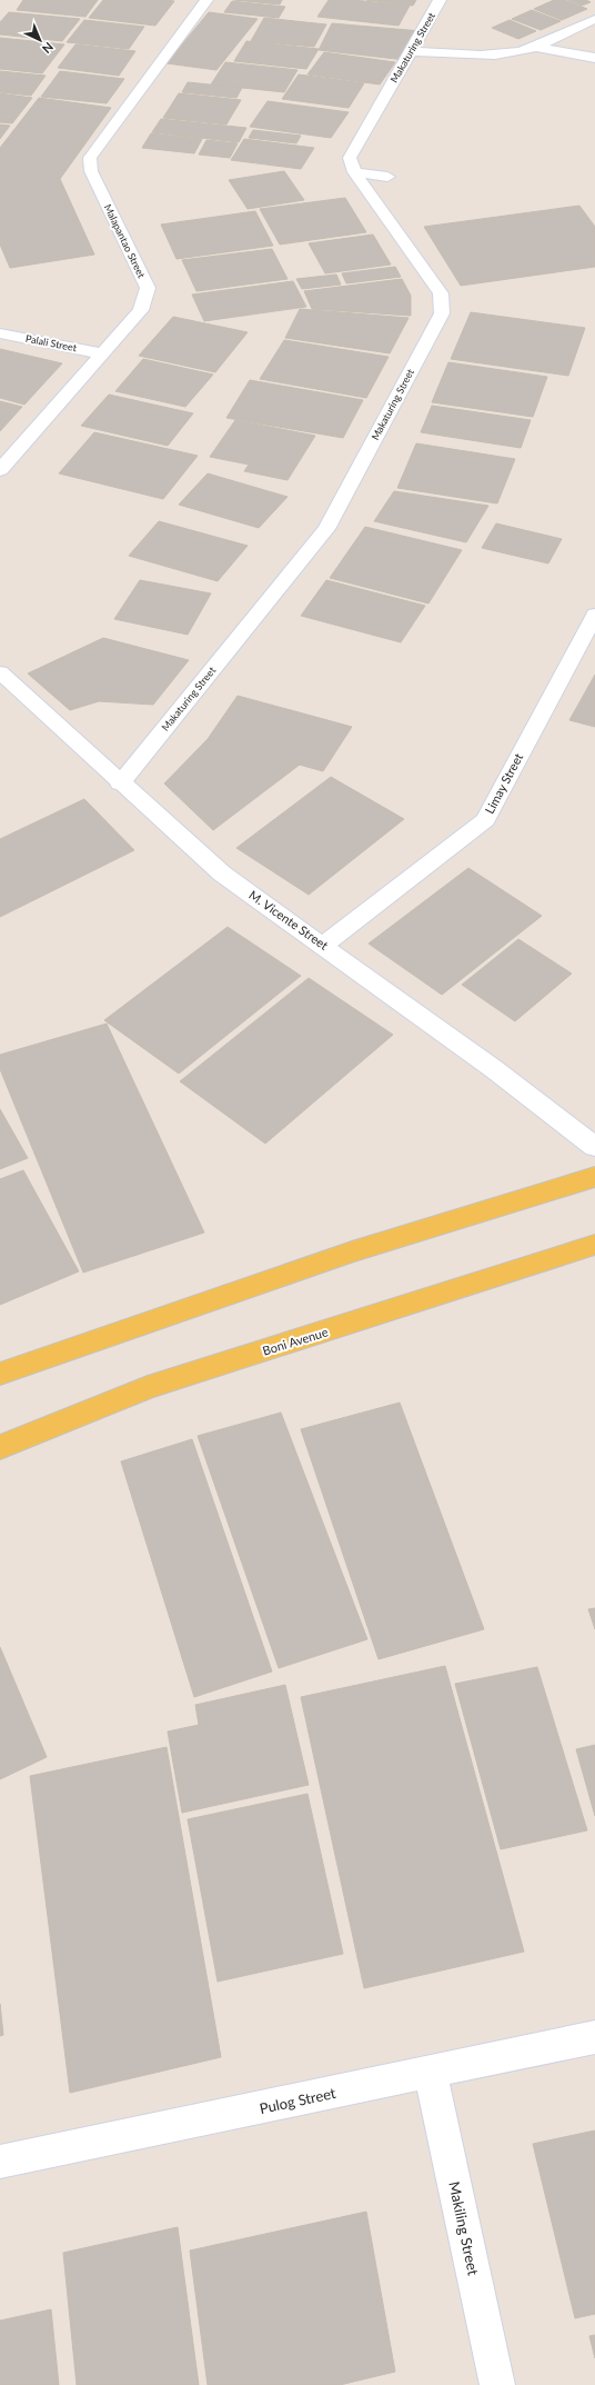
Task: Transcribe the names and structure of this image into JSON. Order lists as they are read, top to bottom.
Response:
{
  "streets": {
    "main road": ["Boni Avenue"],
    "street": [
      "Makaturing Street",
      "Malapantao Street",
      "Palali Street",
      "Limay Street",
      "M. Vicente Street",
      "Pulog Street",
      "Makiling Street"
    ]
  },
  "crossings": [
    ["Makaturing Street", "M. Vicente Street"],
    ["Malapantao Street", "Palali Street"],
    ["Limay Street", "M. Vicente Street"],
    ["Pulog Street", "Makiling Street"]
  ],
  "north": "bottom right"
}
